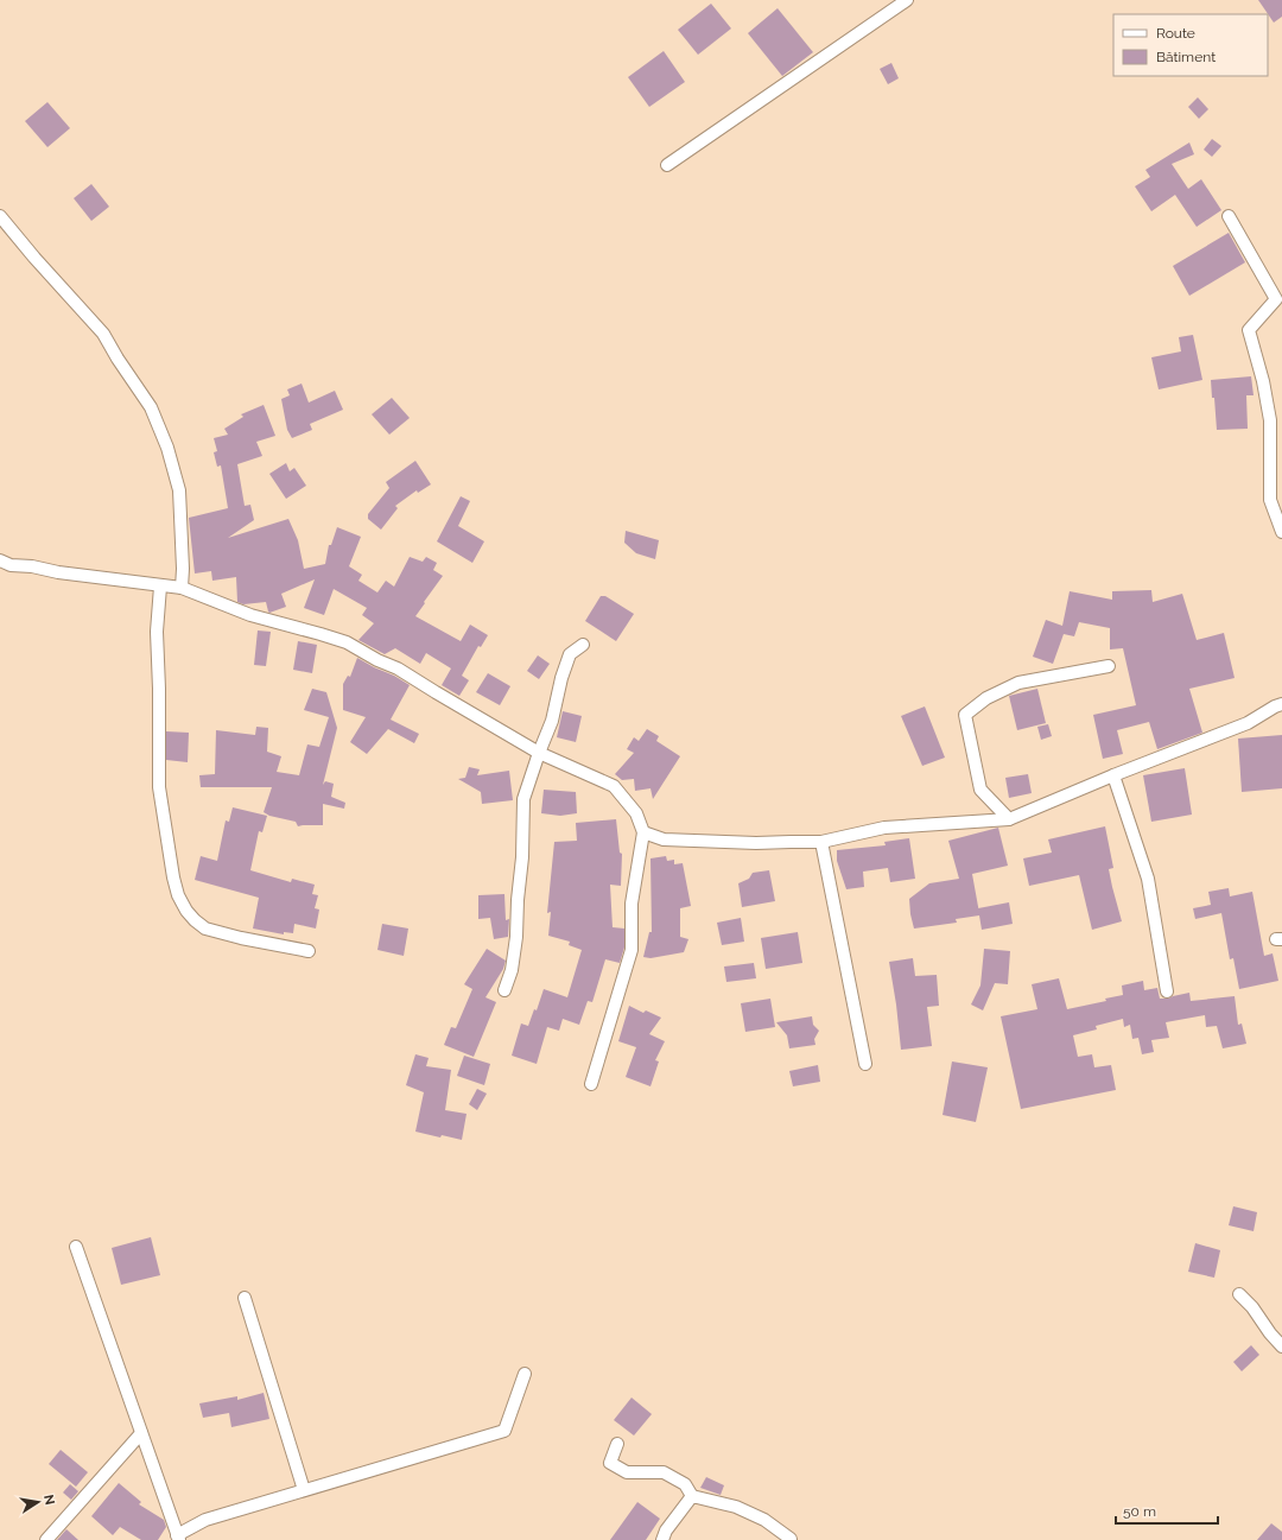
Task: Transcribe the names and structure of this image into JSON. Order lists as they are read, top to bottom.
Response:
{
  "legend": ["Route", "Bâtiment"],
  "scale_bar": "50 m",
  "north": "right"
}
